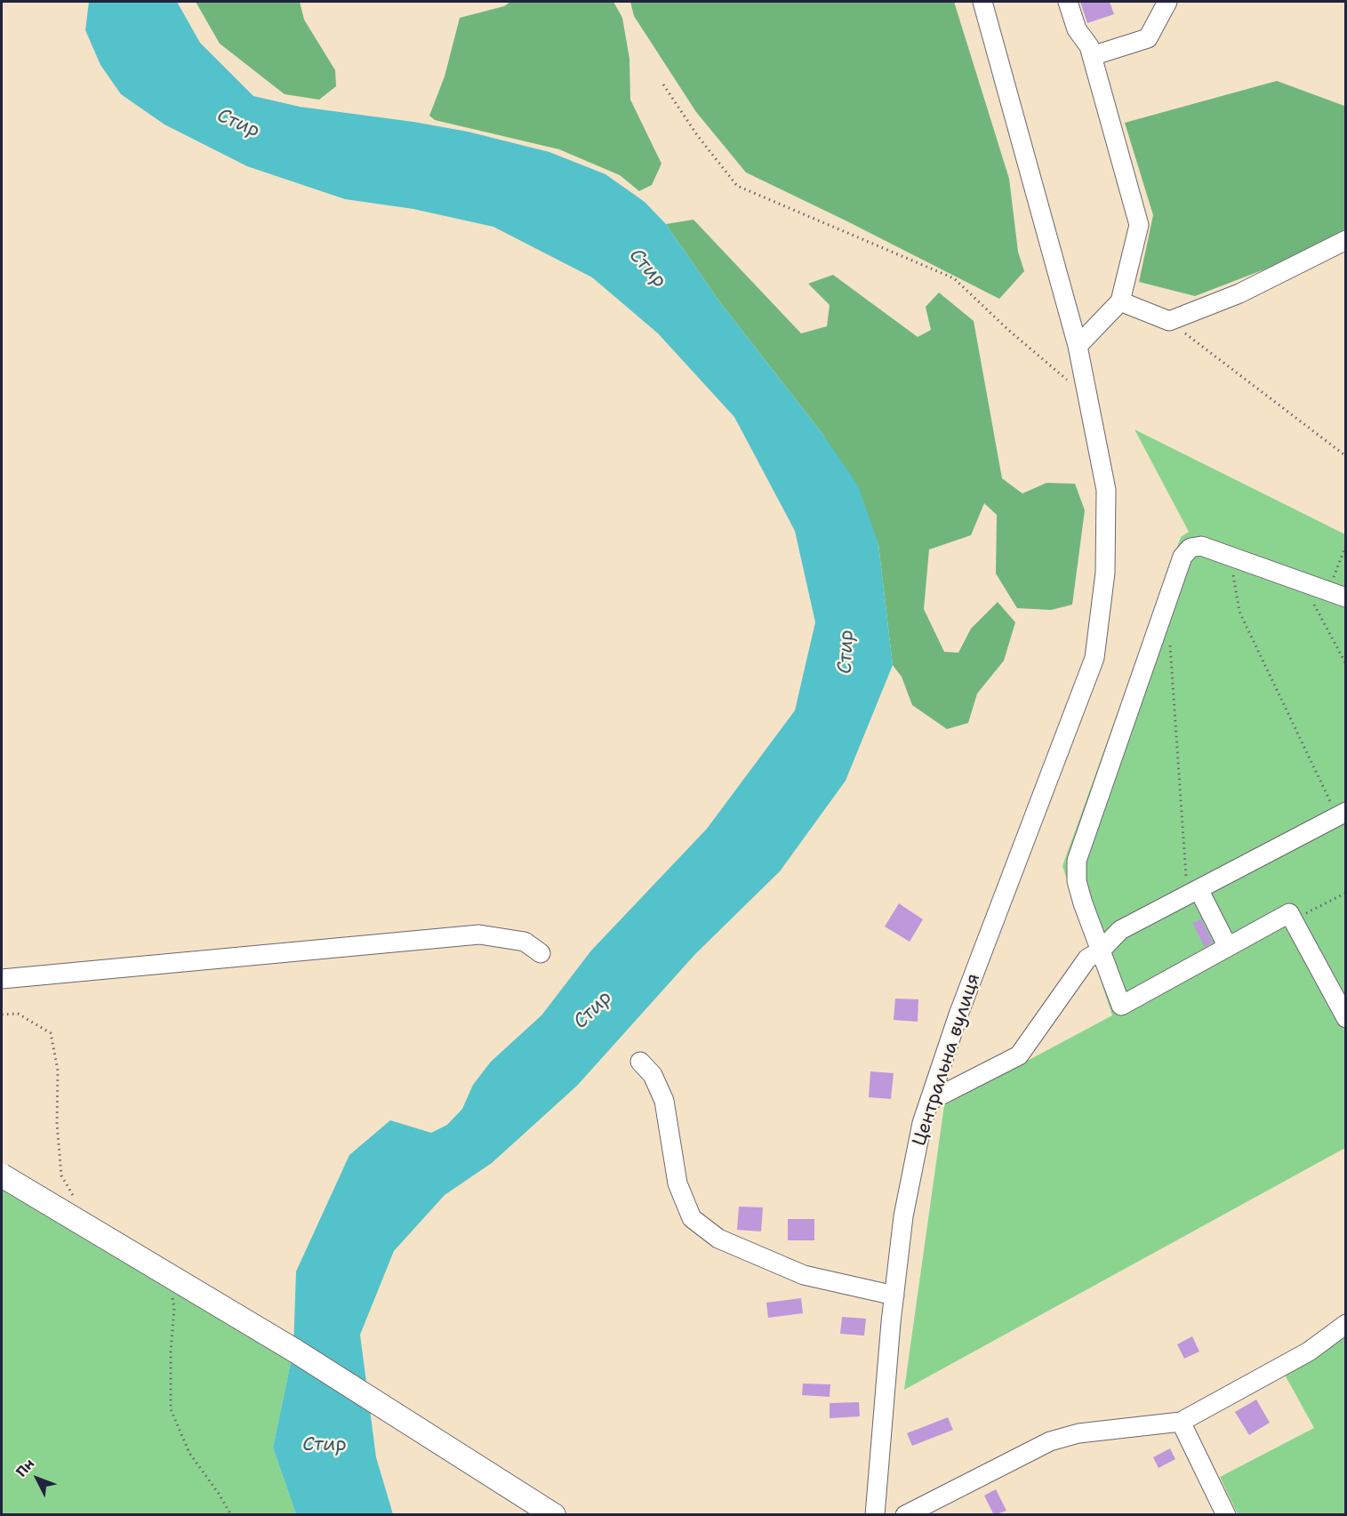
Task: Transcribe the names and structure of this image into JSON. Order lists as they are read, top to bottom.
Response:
{
  "streets": {
    "street": ["Центральна вулиця"]
  },
  "water": ["Стир"],
  "north": "top left"
}
